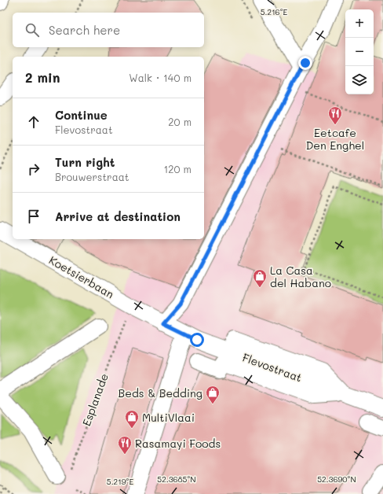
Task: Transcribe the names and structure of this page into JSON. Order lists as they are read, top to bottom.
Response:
{
  "streets": {
    "street": ["Koetsierbaan", "Flevostraat"],
    "path": ["Esplanade"]
  },
  "crossings": [
    ["Koetsierbaan", "Flevostraat"],
    ["Koetsierbaan", "Esplanade"]
  ],
  "places": {
    "restaurant": ["Eetcafe Den Enghel", "Rasamayi Foods"],
    "shop": ["La Casa del Habano", "Beds & Bedding", "MultiVlaai"]
  },
  "page": {
    "map_buttons": ["+", "−"],
    "search": "Search here",
    "heading": ["2 min", "Walk · 140 m"],
    "list": [
      ["Continue", "Flevostraat", "20 m"],
      ["Turn right", "Brouwerstraat", "120 m"],
      "Arrive at destination"
    ]
  },
  "coordinates": [
    "5.216°E",
    "52.3685°N",
    "52.3690°N",
    "5.219°E"
  ]
}
